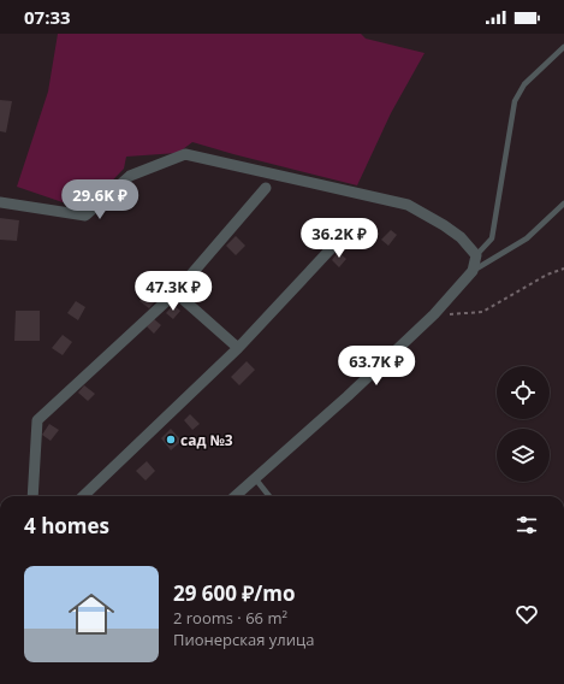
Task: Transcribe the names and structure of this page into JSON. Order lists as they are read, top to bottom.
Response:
{
  "places": ["сад №3"],
  "page": {
    "status": "07:33",
    "price": [
      "29.6K ₽",
      "36.2K ₽",
      "47.3K ₽",
      "63.7K ₽"
    ],
    "heading": "4 homes",
    "list": [
      {
        "name": "29 600 ₽/mo",
        "note": "2 rooms · 66 m² · Пионерская улица"
      }
    ]
  }
}
